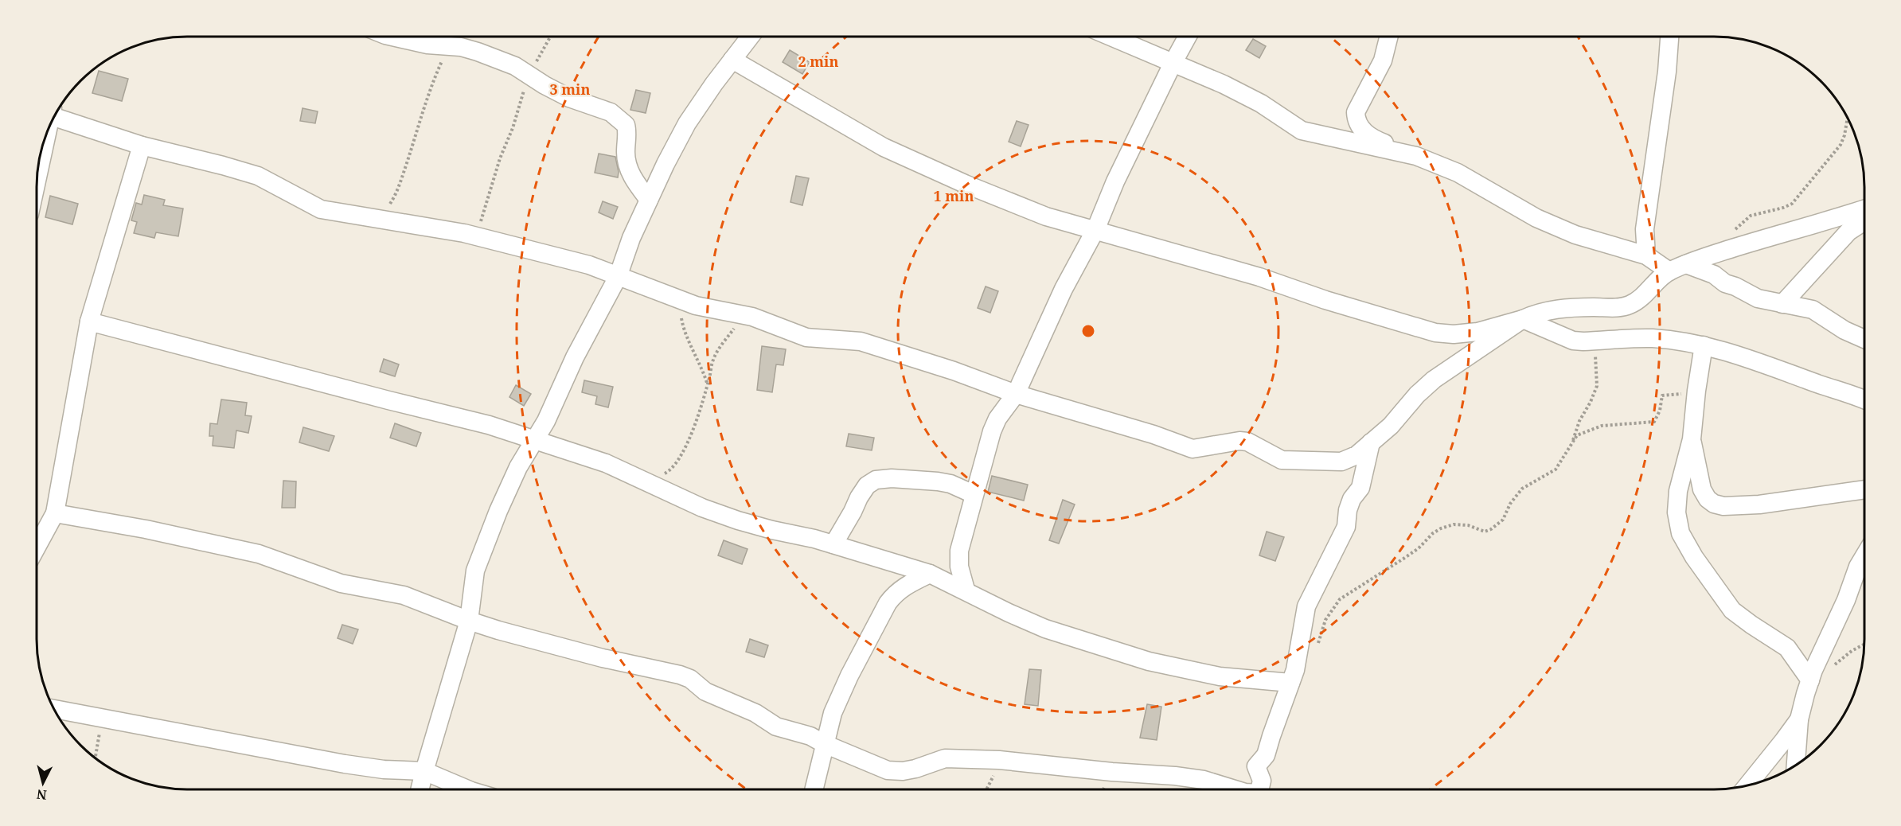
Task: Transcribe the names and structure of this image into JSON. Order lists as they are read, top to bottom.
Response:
{
  "north": "bottom",
  "rings": ["2 min", "3 min", "1 min"]
}
